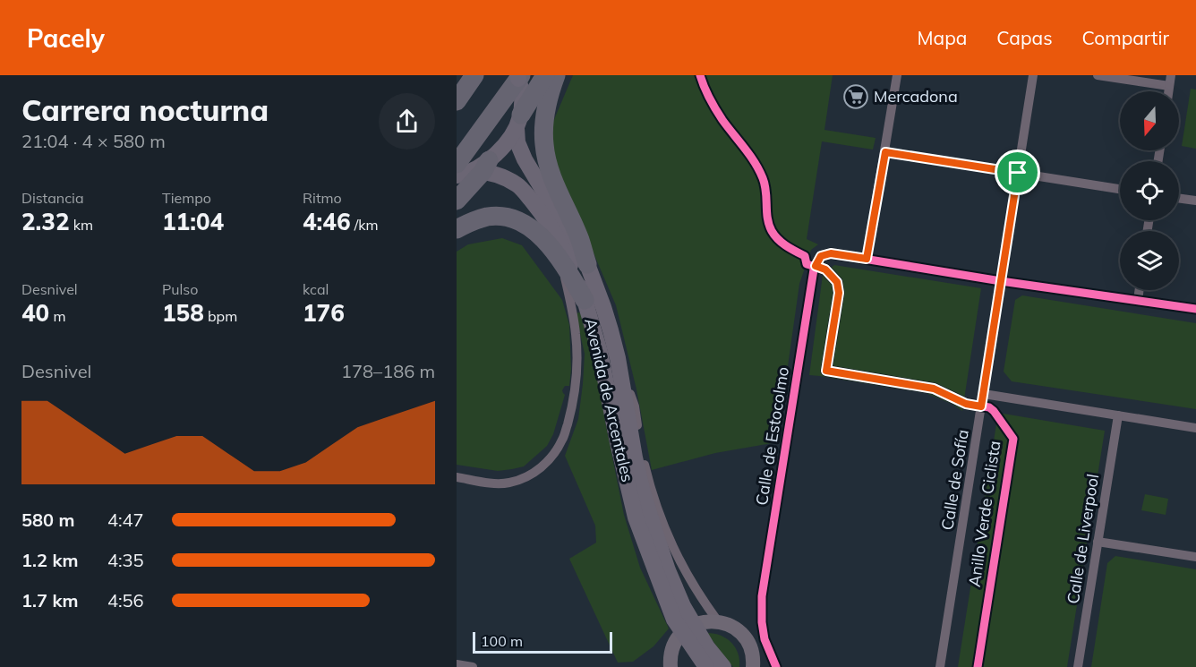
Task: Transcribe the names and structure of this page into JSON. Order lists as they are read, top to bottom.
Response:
{
  "streets": {
    "main road": ["Avenida de Arcentales"],
    "street": ["Calle de Estocolmo", "Calle de Sofía", "Calle de Liverpool"],
    "cycle path": ["Anillo Verde Ciclista"]
  },
  "crossings": [
    ["Calle de Estocolmo", "Calle de Sofía"]
  ],
  "places": {
    "supermarket": ["Mercadona"]
  },
  "scale_bar": "100 m",
  "north": "bottom",
  "page": {
    "header": "Pacely",
    "nav": ["Mapa", "Capas", "Compartir"],
    "heading": ["Carrera nocturna", "21:04 · 4 × 580 m"],
    "stats": [
      ["Distancia", "2.32 km"],
      ["Tiempo", "11:04"],
      ["Ritmo", "4:46 /km"],
      ["Desnivel", "40 m"],
      ["Pulso", "158 bpm"],
      ["kcal", "176"]
    ],
    "chart": ["Desnivel", "178–186 m"],
    "list": [
      {
        "name": "580 m",
        "note": "4:47"
      },
      {
        "name": "1.2 km",
        "note": "4:35"
      },
      {
        "name": "1.7 km",
        "note": "4:56"
      }
    ],
    "scale": "100 m"
  }
}
